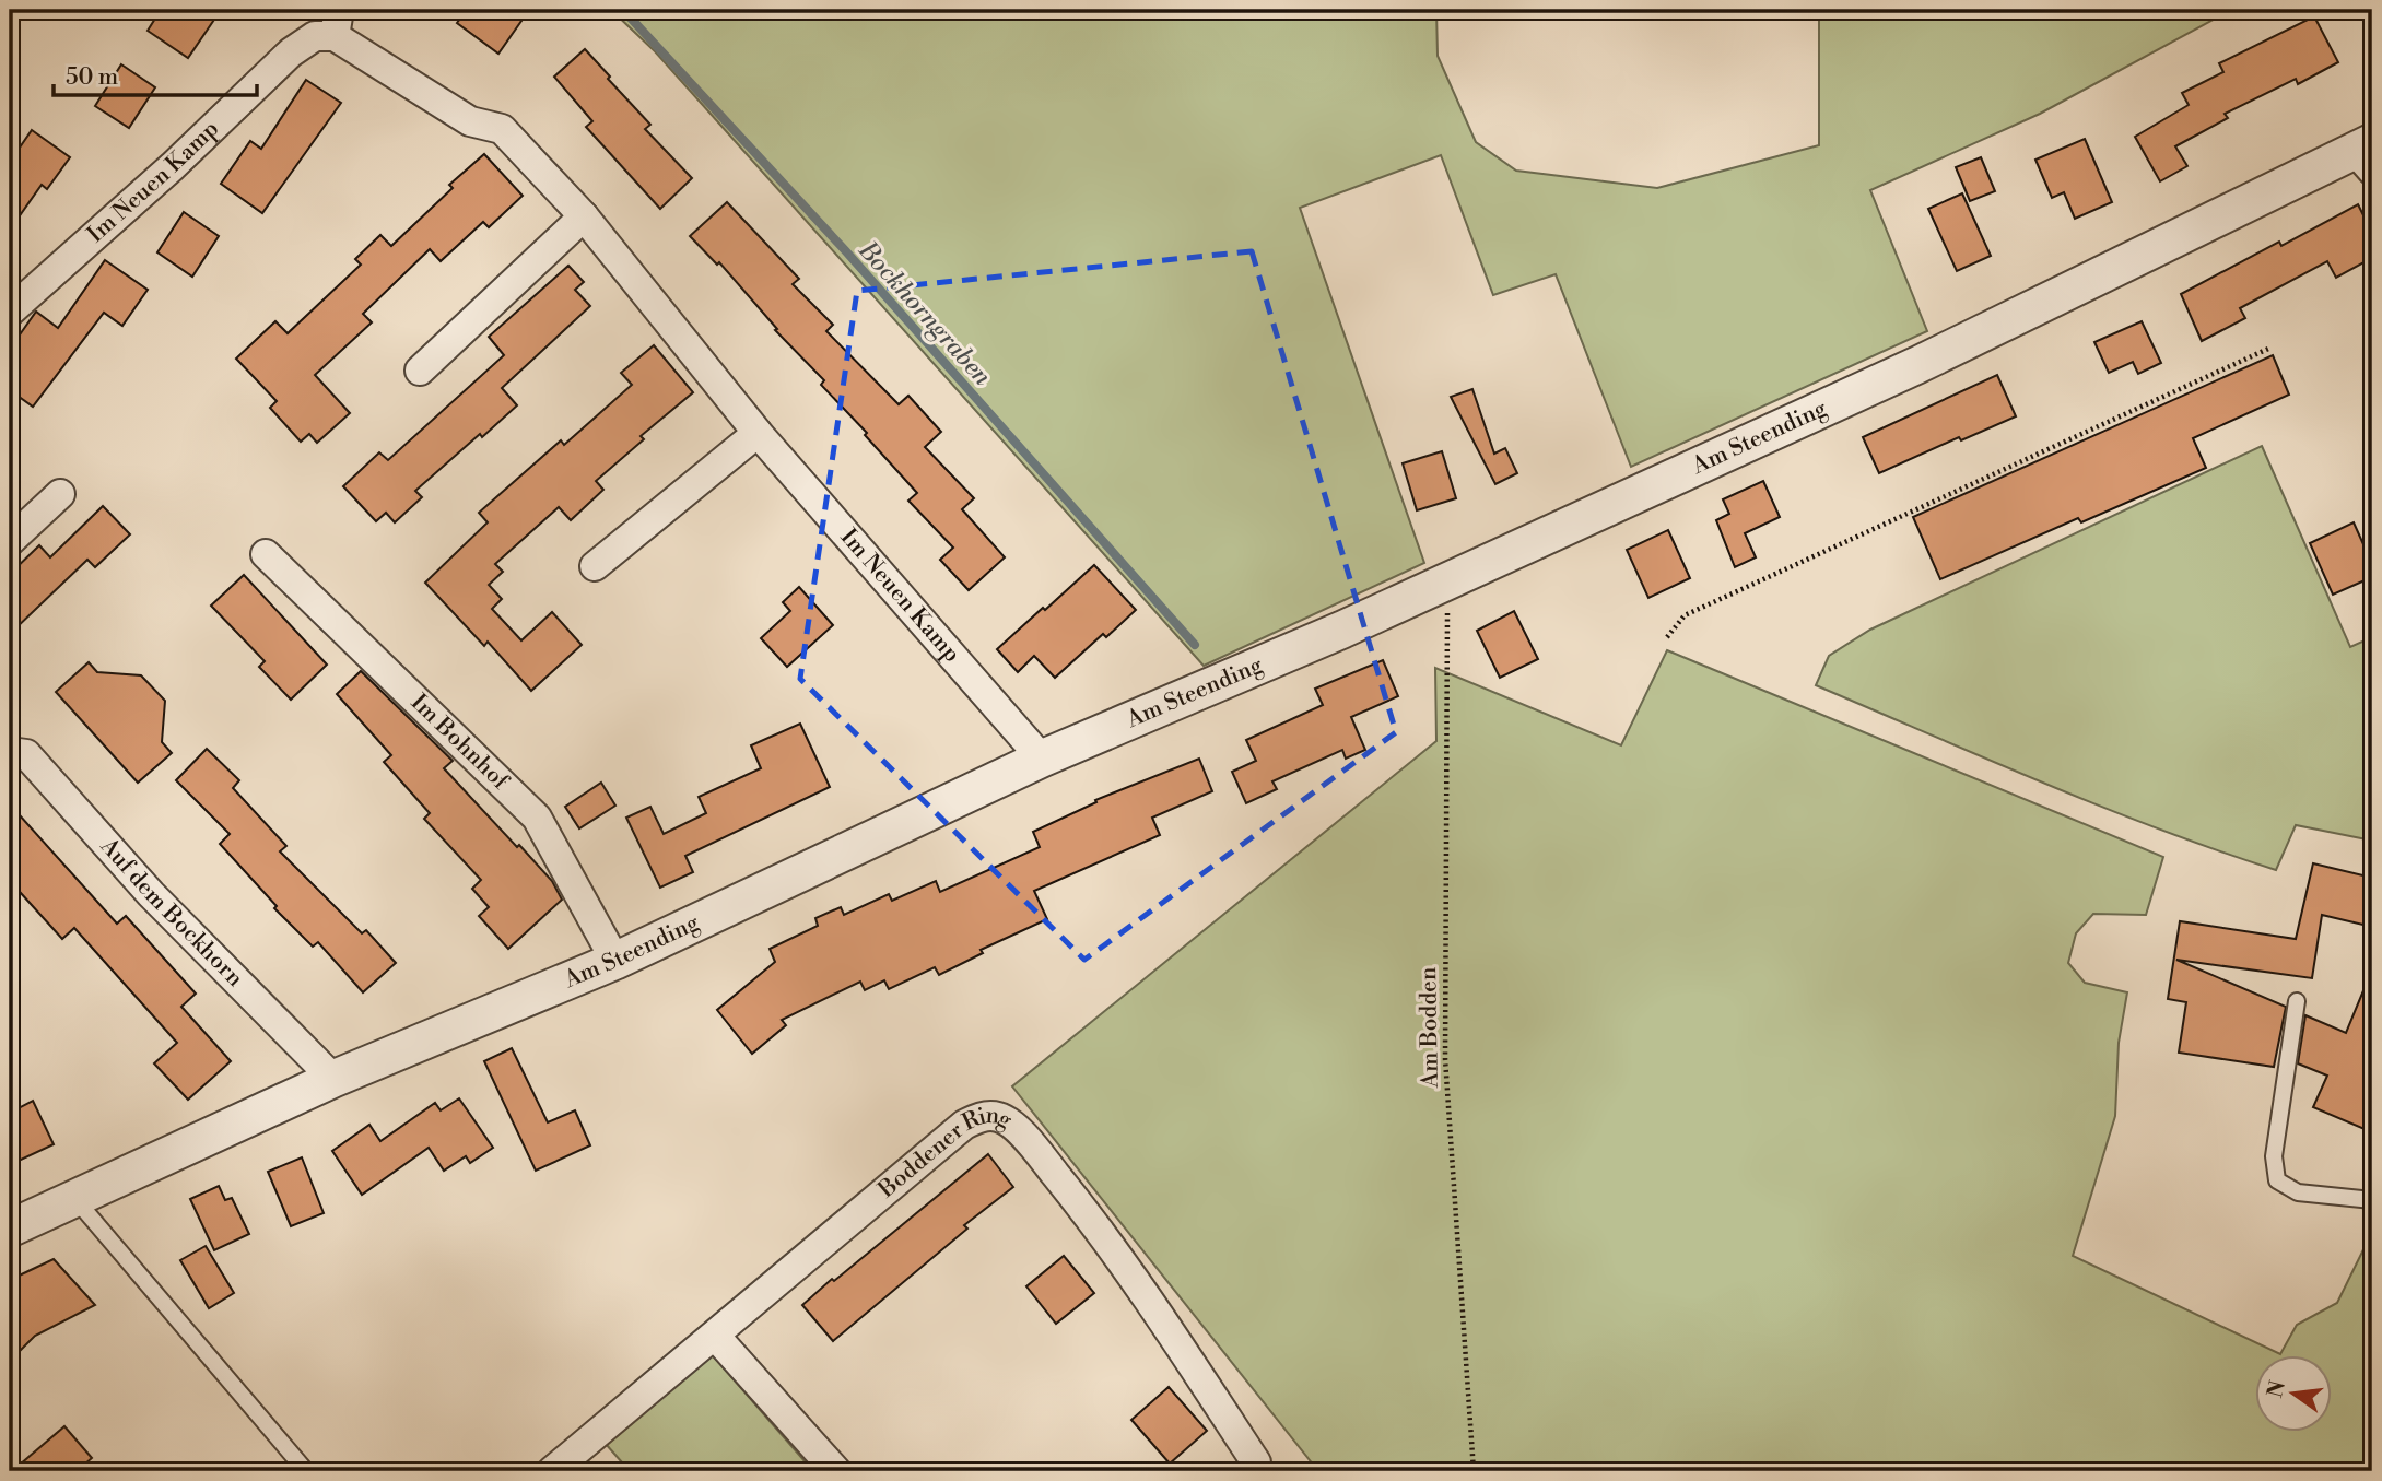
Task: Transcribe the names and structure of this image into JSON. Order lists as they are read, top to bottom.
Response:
{
  "streets": {
    "street": [
      "Im Neuen Kamp",
      "Am Steending",
      "Im Bohnhof",
      "Auf dem Bockhorn",
      "Boddener Ring"
    ],
    "path": ["Am Bodden"]
  },
  "crossings": [
    ["Im Neuen Kamp", "Am Steending"],
    ["Am Steending", "Im Bohnhof"],
    ["Am Steending", "Auf dem Bockhorn"],
    ["Am Steending", "Am Bodden"]
  ],
  "water": ["Bockhorngraben"],
  "scale_bar": "50 m",
  "north": "left"
}
